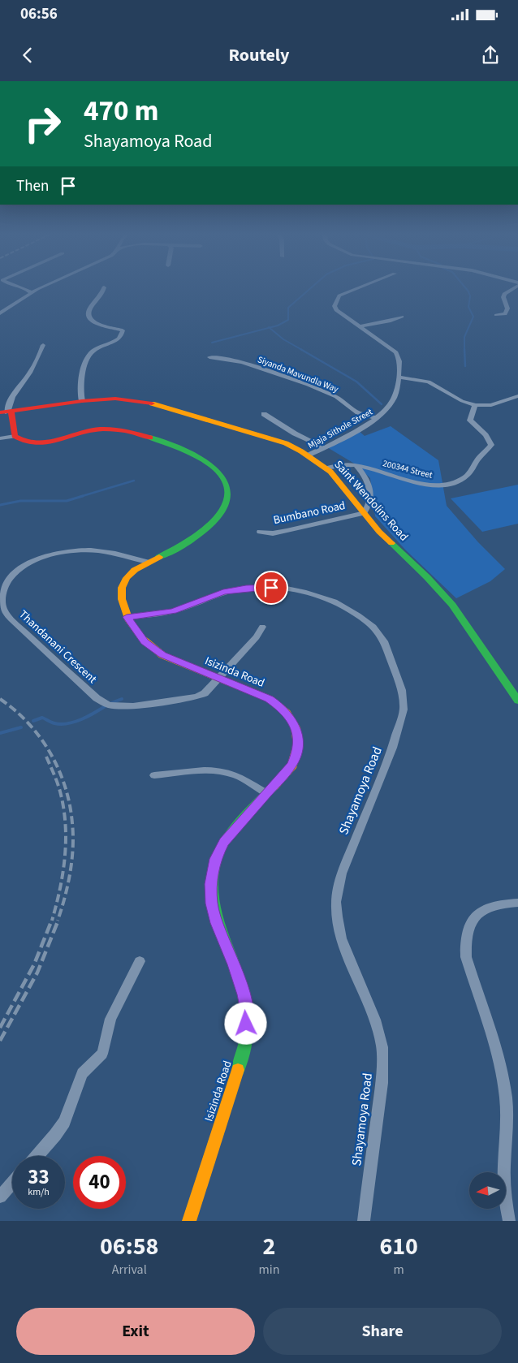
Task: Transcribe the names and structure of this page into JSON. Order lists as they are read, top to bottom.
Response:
{
  "streets": {
    "street": [
      "Siyanda Mavundla Way",
      "Mjaja Sithole Street",
      "200344 Street",
      "Saint Wendolins Road",
      "Bumbano Road",
      "Thandanani Crescent",
      "Isizinda Road",
      "Shayamoya Road"
    ]
  },
  "crossings": [
    ["Siyanda Mavundla Way", "Mjaja Sithole Street"],
    ["Mjaja Sithole Street", "Saint Wendolins Road"],
    ["200344 Street", "Saint Wendolins Road"],
    ["Saint Wendolins Road", "Bumbano Road"],
    ["Thandanani Crescent", "Isizinda Road"],
    ["Isizinda Road", "Shayamoya Road"]
  ],
  "north": "left",
  "page": {
    "status": "06:56",
    "header": "Routely",
    "turn": ["470 m", "Shayamoya Road"],
    "then": "Then",
    "speed": "33 km/h",
    "limit": "40",
    "eta": [
      "06:58",
      "Arrival",
      "2",
      "min",
      "610",
      "m"
    ],
    "buttons": ["Exit", "Share"]
  }
}
